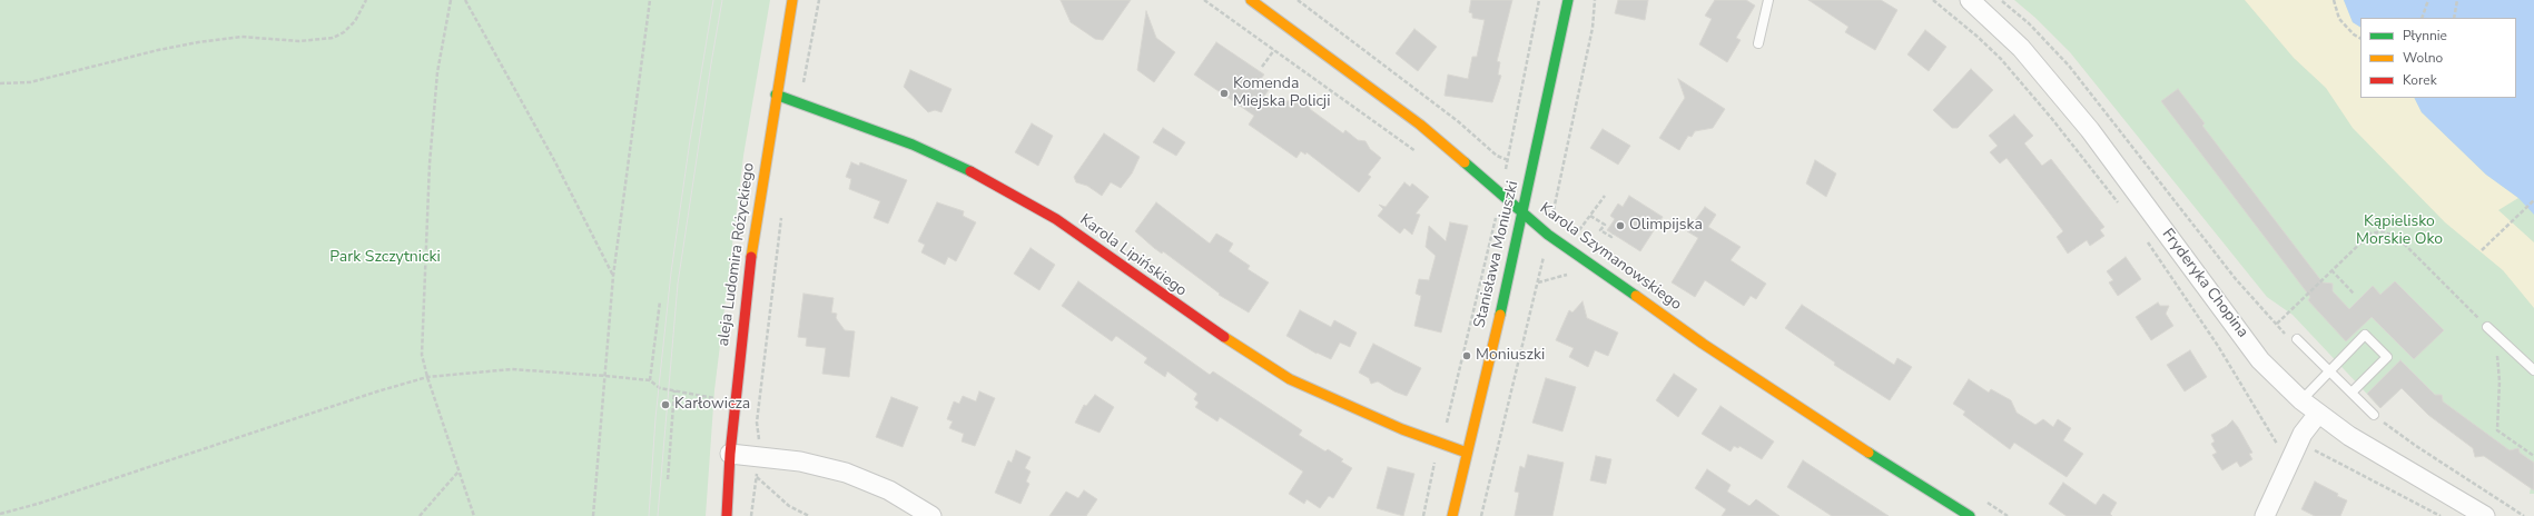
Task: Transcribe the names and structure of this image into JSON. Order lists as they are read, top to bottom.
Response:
{
  "streets": {
    "street": [
      "aleja Ludomira Różyckiego",
      "Stanisława Moniuszki",
      "Karola Lipińskiego",
      "Karola Szymanowskiego",
      "Fryderyka Chopina"
    ]
  },
  "crossings": [
    ["aleja Ludomira Różyckiego", "Karola Lipińskiego"],
    ["Stanisława Moniuszki", "Karola Lipińskiego"],
    ["Stanisława Moniuszki", "Karola Szymanowskiego"]
  ],
  "parks": ["Kąpielisko Morskie Oko", "Park Szczytnicki"],
  "places": [
    "Komenda Miejska Policji",
    "Olimpijska",
    "Moniuszki",
    "Karłowicza"
  ],
  "legend": ["Płynnie", "Wolno", "Korek"]
}
